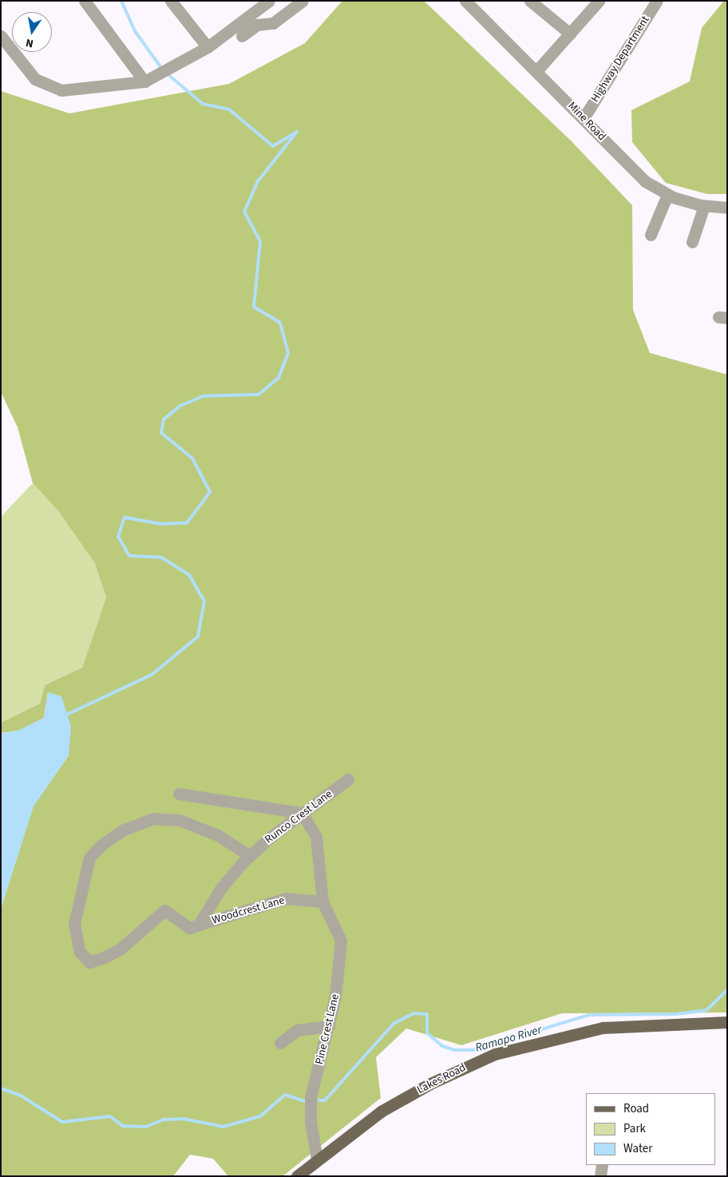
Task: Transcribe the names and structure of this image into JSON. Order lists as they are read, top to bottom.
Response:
{
  "streets": {
    "main road": ["Lakes Road"],
    "street": [
      "Highway Department",
      "Mine Road",
      "Runco Crest Lane",
      "Woodcrest Lane",
      "Pine Crest Lane"
    ]
  },
  "crossings": [
    ["Highway Department", "Mine Road"],
    ["Runco Crest Lane", "Woodcrest Lane"],
    ["Runco Crest Lane", "Pine Crest Lane"],
    ["Woodcrest Lane", "Pine Crest Lane"],
    ["Pine Crest Lane", "Lakes Road"]
  ],
  "water": ["Ramapo River"],
  "legend": ["Road", "Park", "Water"],
  "north": "bottom"
}
